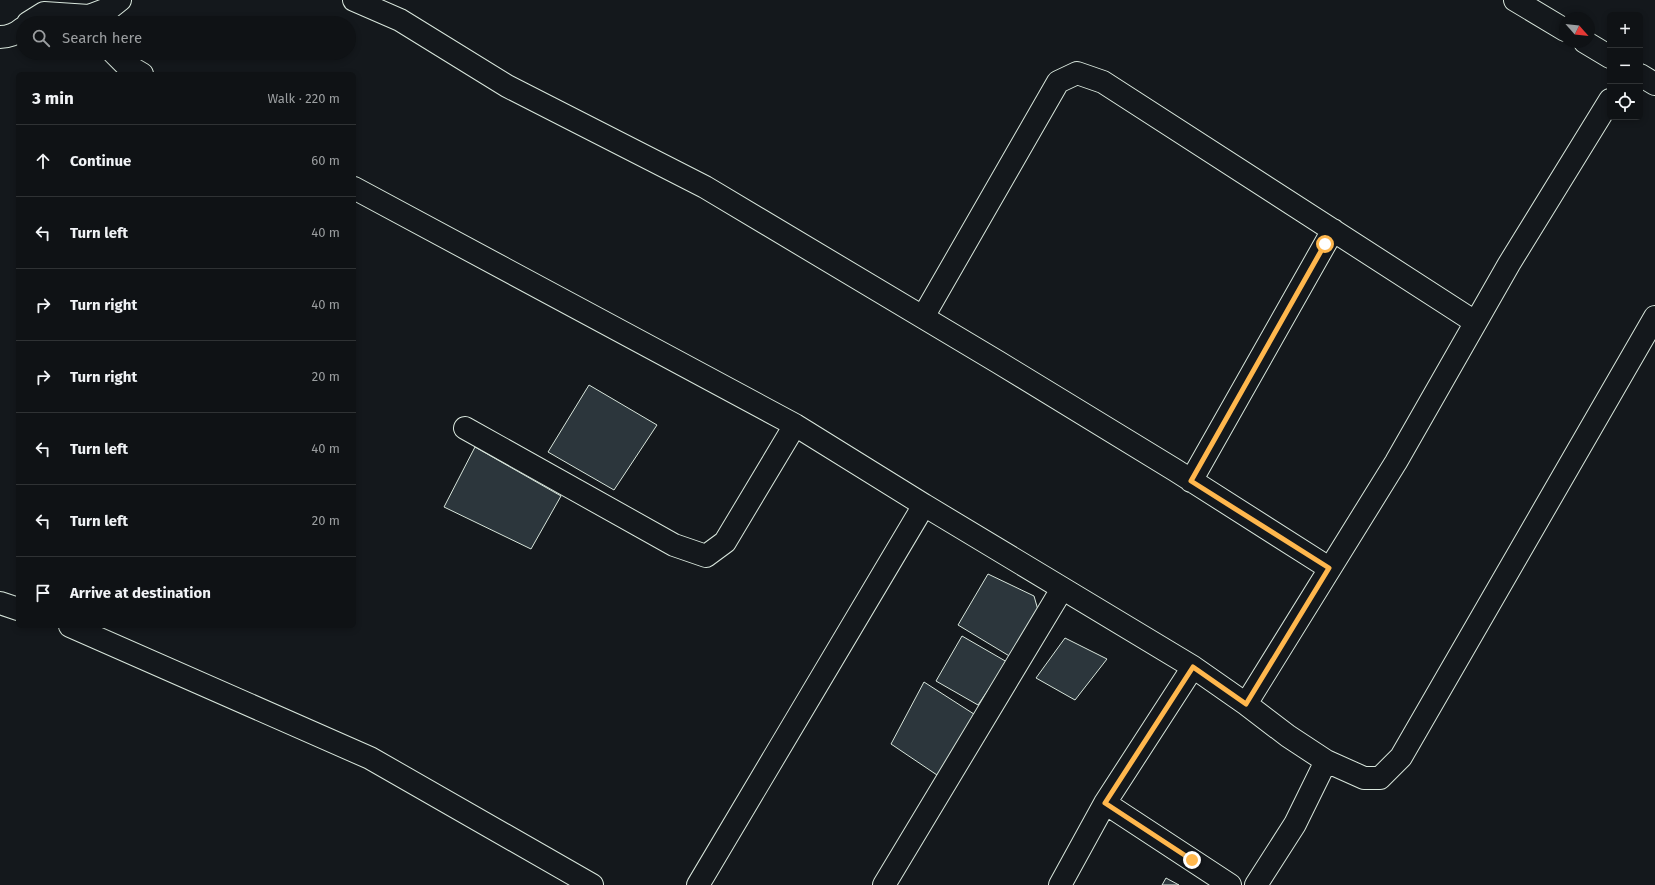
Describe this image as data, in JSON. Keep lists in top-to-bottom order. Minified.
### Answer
{"north":"bottom right","page":{"map_buttons":["+","−"],"search":"Search here","heading":["3 min","Walk · 220 m"],"list":[["Continue","60 m"],["Turn left","40 m"],["Turn right","40 m"],["Turn right","20 m"],["Turn left","40 m"],["Turn left","20 m"],"Arrive at destination"]}}
